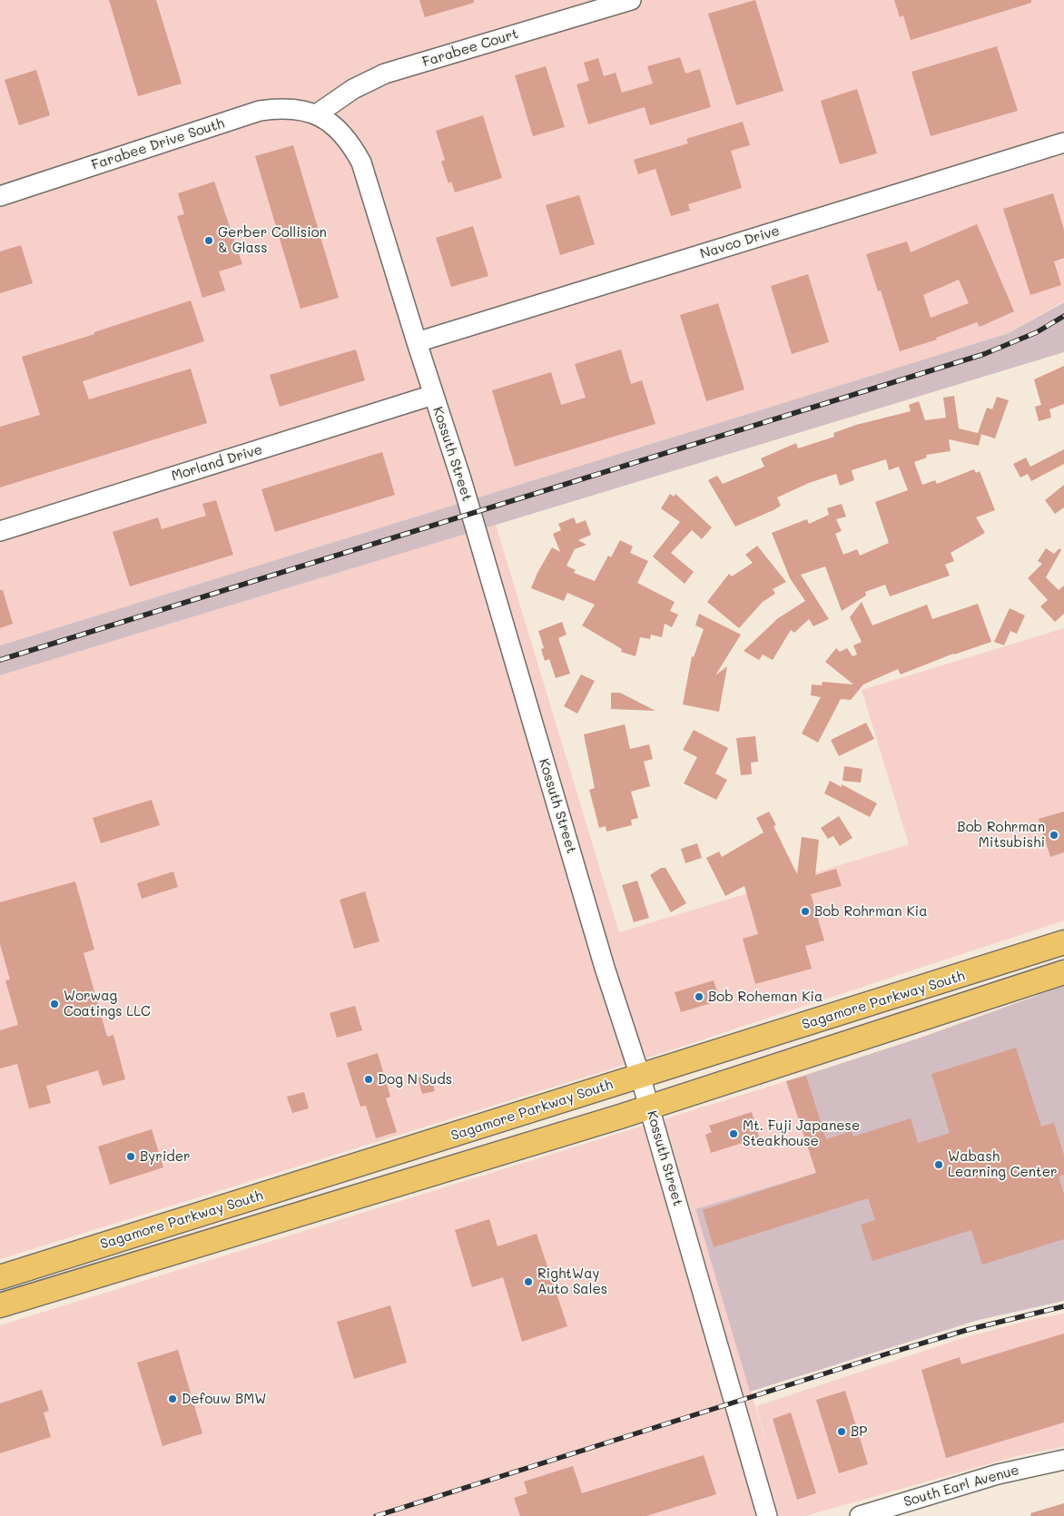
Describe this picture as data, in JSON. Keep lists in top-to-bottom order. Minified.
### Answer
{"streets":{"main road":["Sagamore Parkway South"],"street":["Farabee Court","Farabee Drive South","Navco Drive","Kossuth Street","Morland Drive","South Earl Avenue"]},"crossings":[["Farabee Court","Farabee Drive South"],["Farabee Court","Kossuth Street"],["Farabee Drive South","Kossuth Street"],["Navco Drive","Kossuth Street"],["Kossuth Street","Morland Drive"],["Kossuth Street","Sagamore Parkway South"]],"places":["Gerber Collision & Glass","Bob Rohrman Mitsubishi","Bob Rohrman Kia","Bob Roheman Kia","Worwag Coatings LLC","Dog N Suds","Mt. Fuji Japanese Steakhouse","Byrider","Wabash Learning Center","RightWay Auto Sales","Defouw BMW","BP"]}
